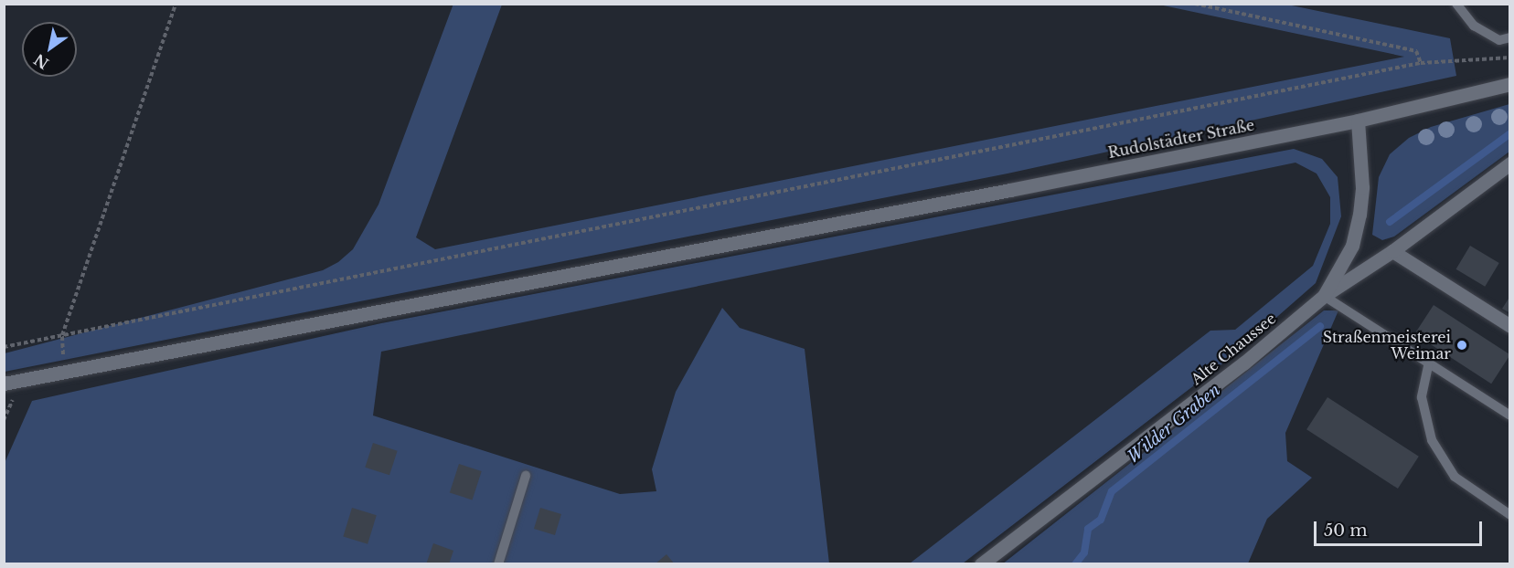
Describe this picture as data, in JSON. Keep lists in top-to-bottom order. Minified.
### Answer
{"streets":{"main road":["Rudolstädter Straße","Alte Chaussee"]},"water":["Wilder Graben"],"places":["Straßenmeisterei Weimar"],"scale_bar":"50 m","north":"bottom left"}
